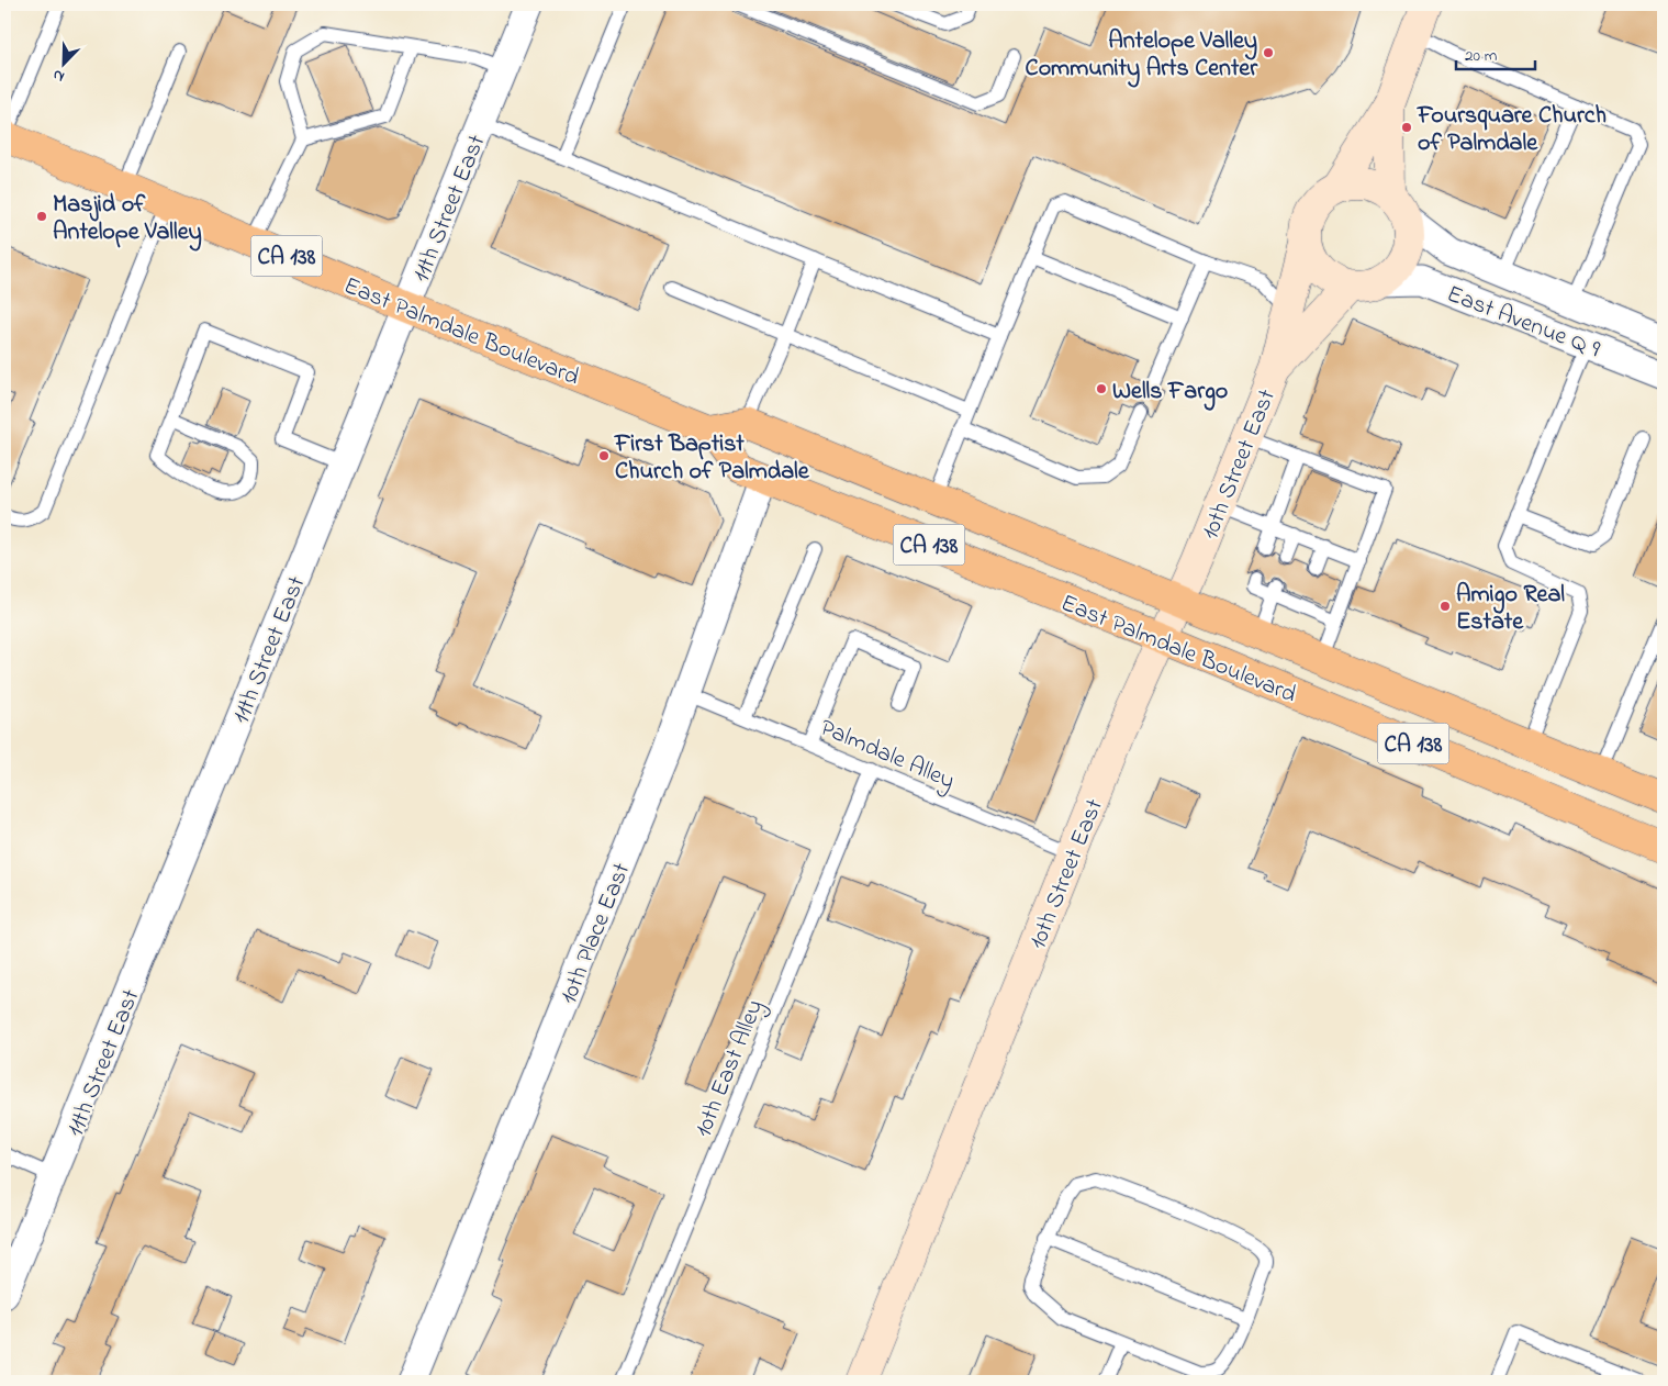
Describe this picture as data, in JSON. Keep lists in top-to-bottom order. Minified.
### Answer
{"streets":{"highway":["CA 138","East Palmdale Boulevard"],"main road":["10th Street East"],"street":["11th Street East","East Avenue Q 9","10th Place East"],"lane":["Palmdale Alley","10th East Alley"]},"crossings":[["11th Street East","East Palmdale Boulevard"],["East Avenue Q 9","10th Street East"],["East Palmdale Boulevard","10th Street East"],["East Palmdale Boulevard","10th Place East"],["10th Street East","Palmdale Alley"],["Palmdale Alley","10th Place East"],["Palmdale Alley","10th East Alley"]],"places":["Antelope Valley Community Arts Center","Foursquare Church of Palmdale","Masjid of Antelope Valley","Wells Fargo","First Baptist Church of Palmdale","Amigo Real Estate"],"scale_bar":"20 m","north":"bottom left"}
